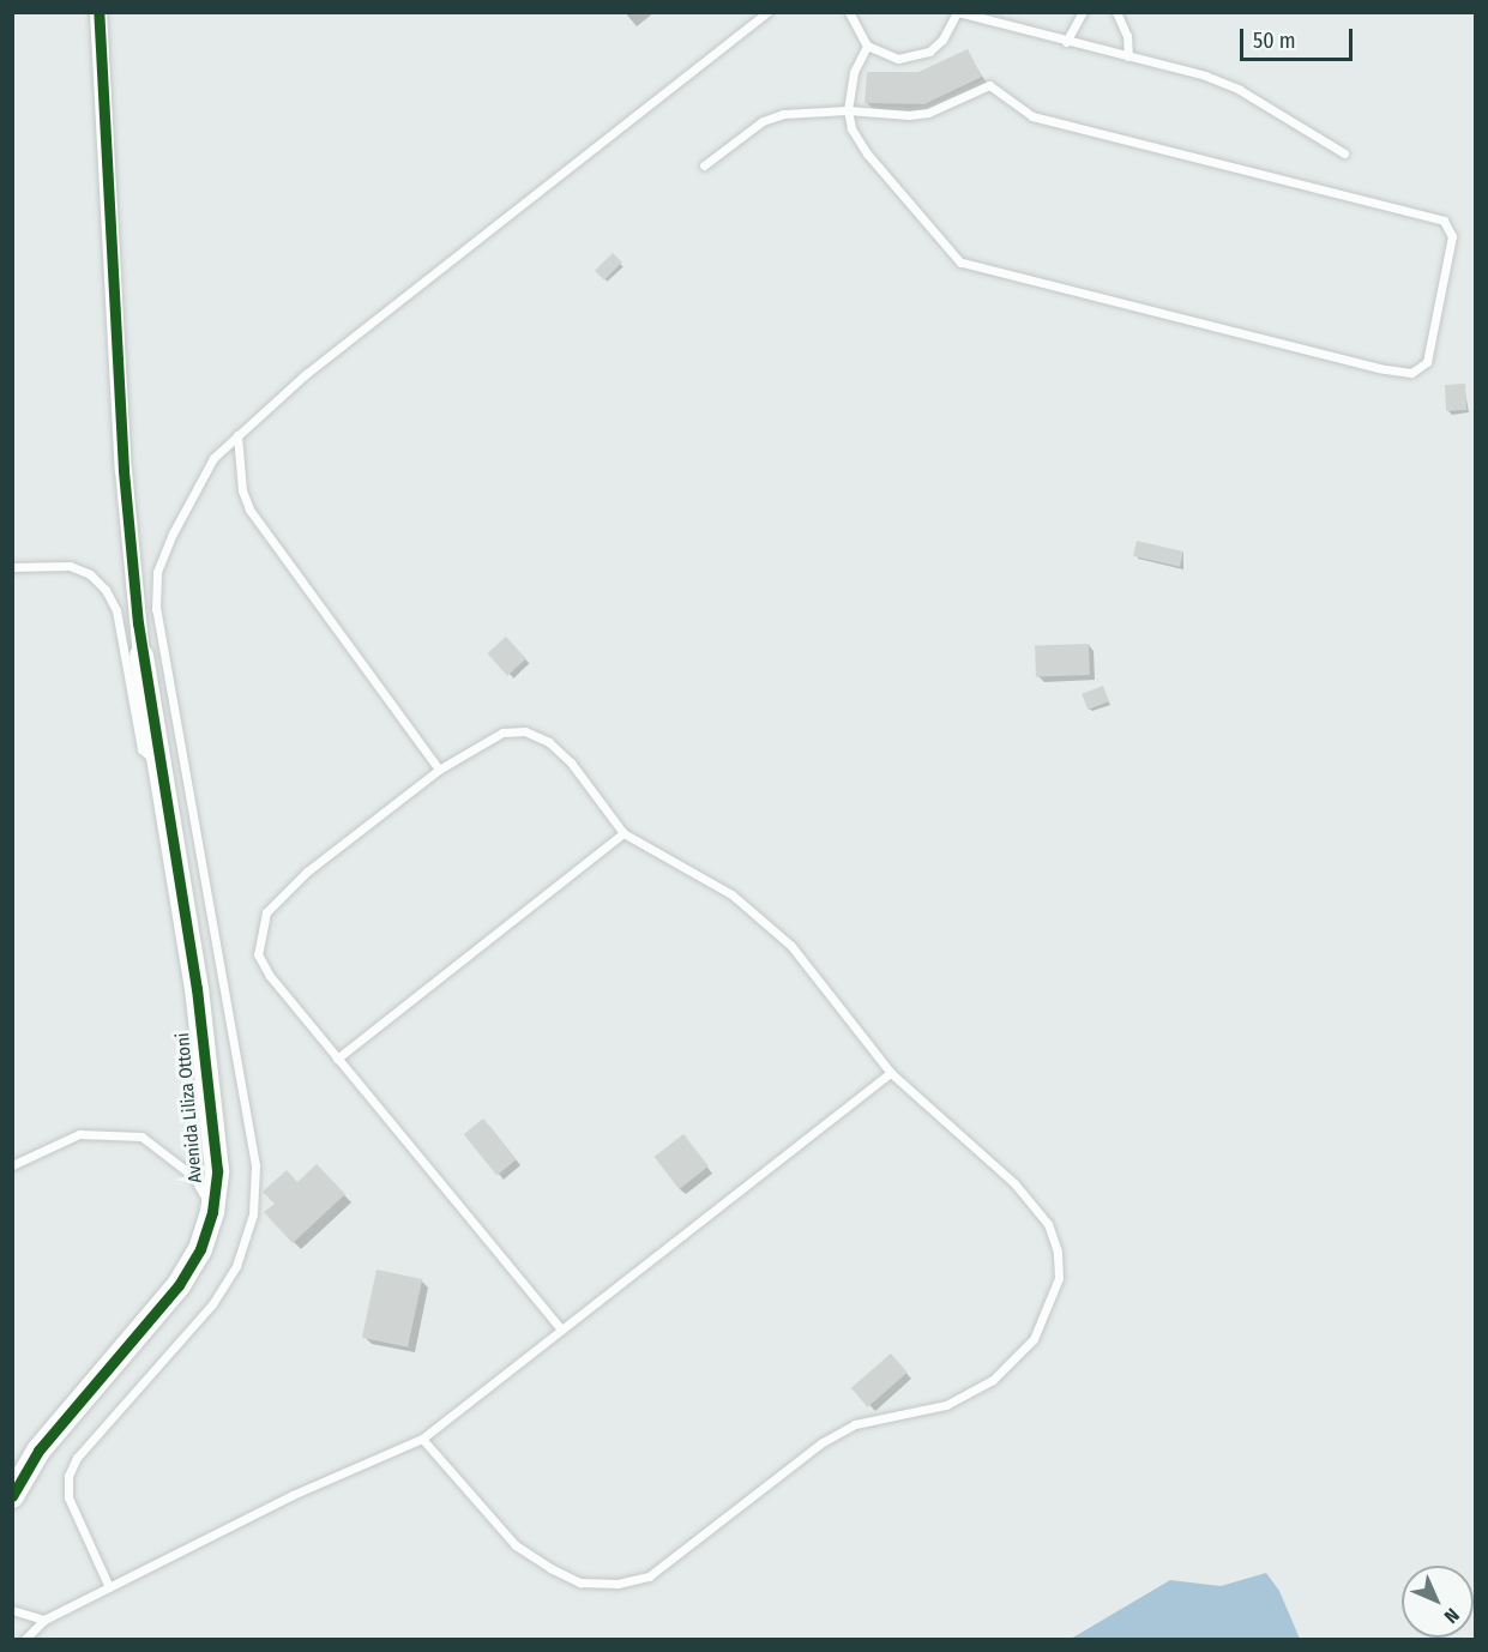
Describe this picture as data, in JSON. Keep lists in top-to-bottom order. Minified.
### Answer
{"streets":{"street":["Avenida Liliza Ottoni"]},"scale_bar":"50 m","north":"bottom right"}
